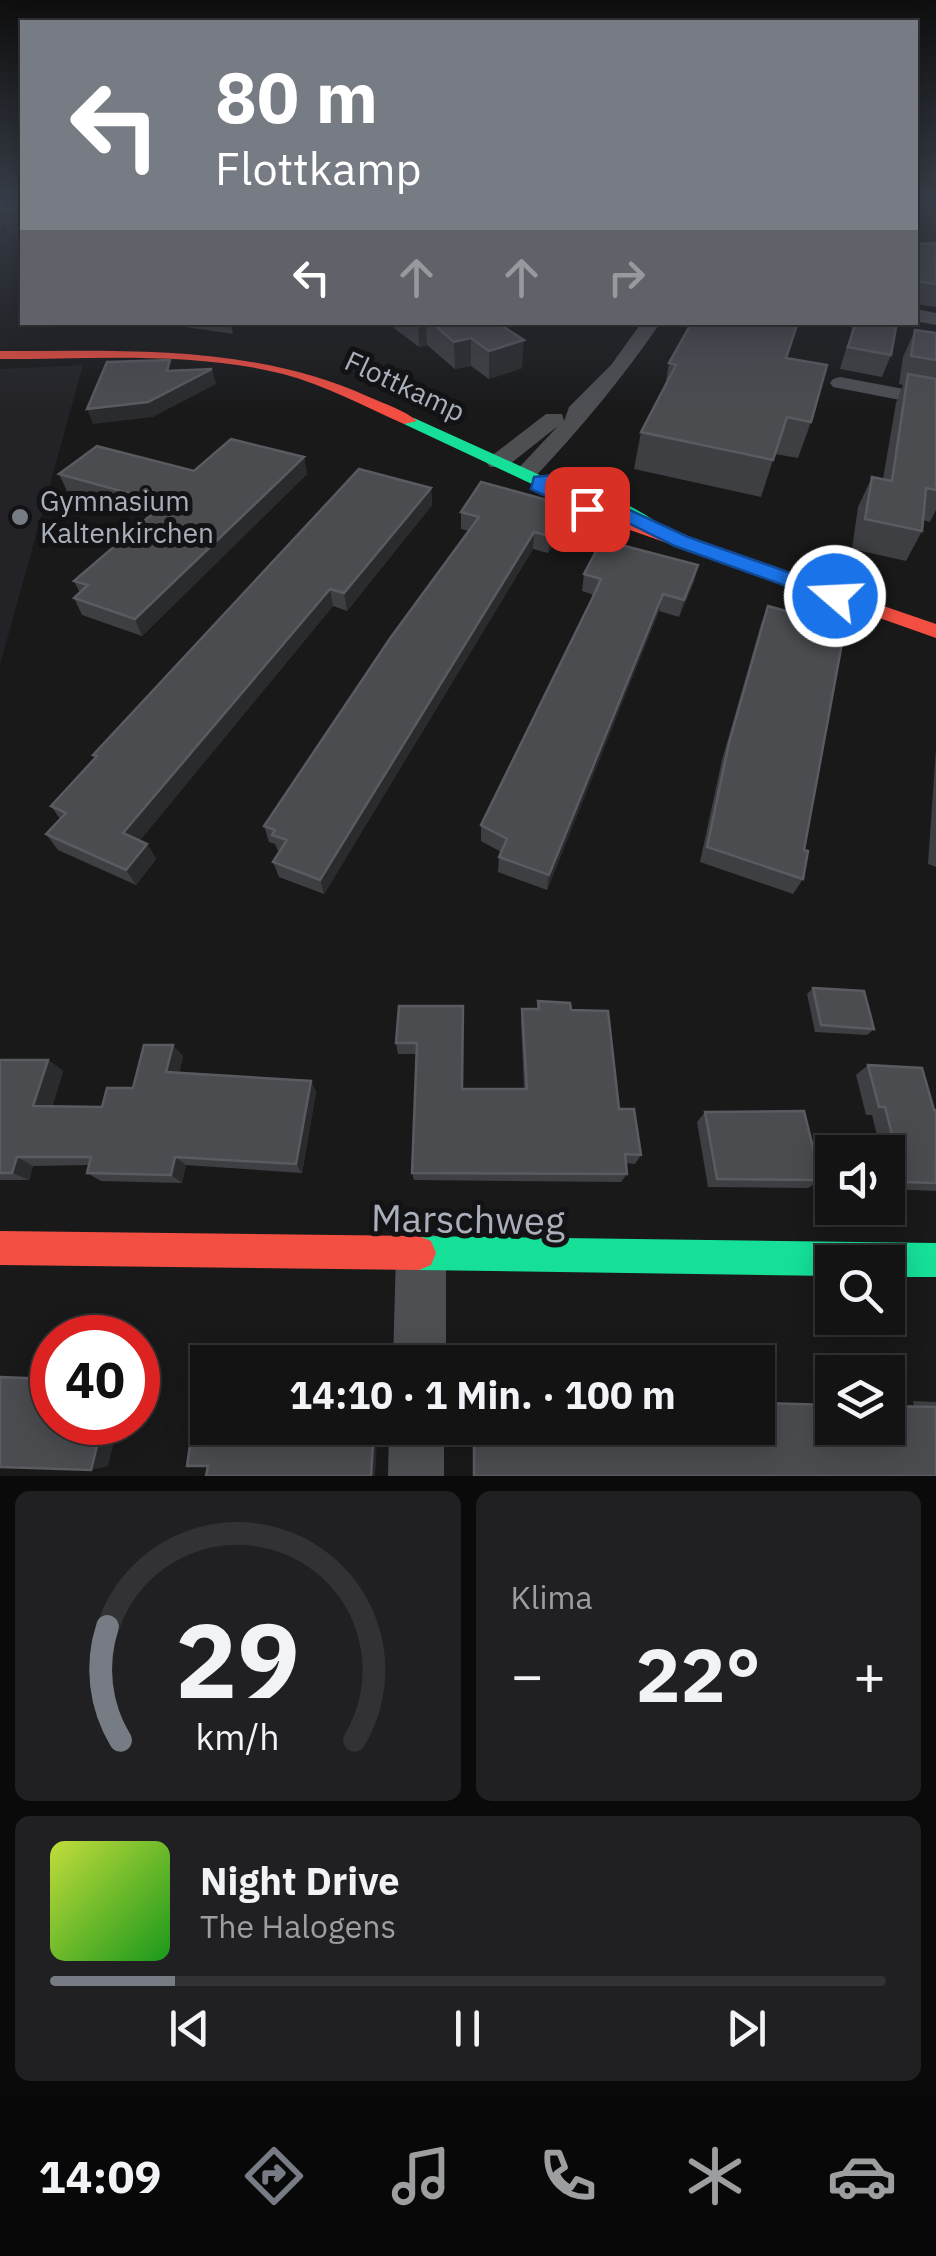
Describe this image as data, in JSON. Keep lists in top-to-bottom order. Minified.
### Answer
{"streets":{"street":["Flottkamp","Marschweg"]},"places":["Gymnasium Kaltenkirchen"],"page":{"turn":["80 m","Flottkamp"],"limit":"40","trip":"14:10 · 1 Min. · 100 m","tile":"Klima","heat":["−","22°","+"],"song":["Night Drive","The Halogens"],"tabs":"14:09","gauge":["29","km/h"]}}
